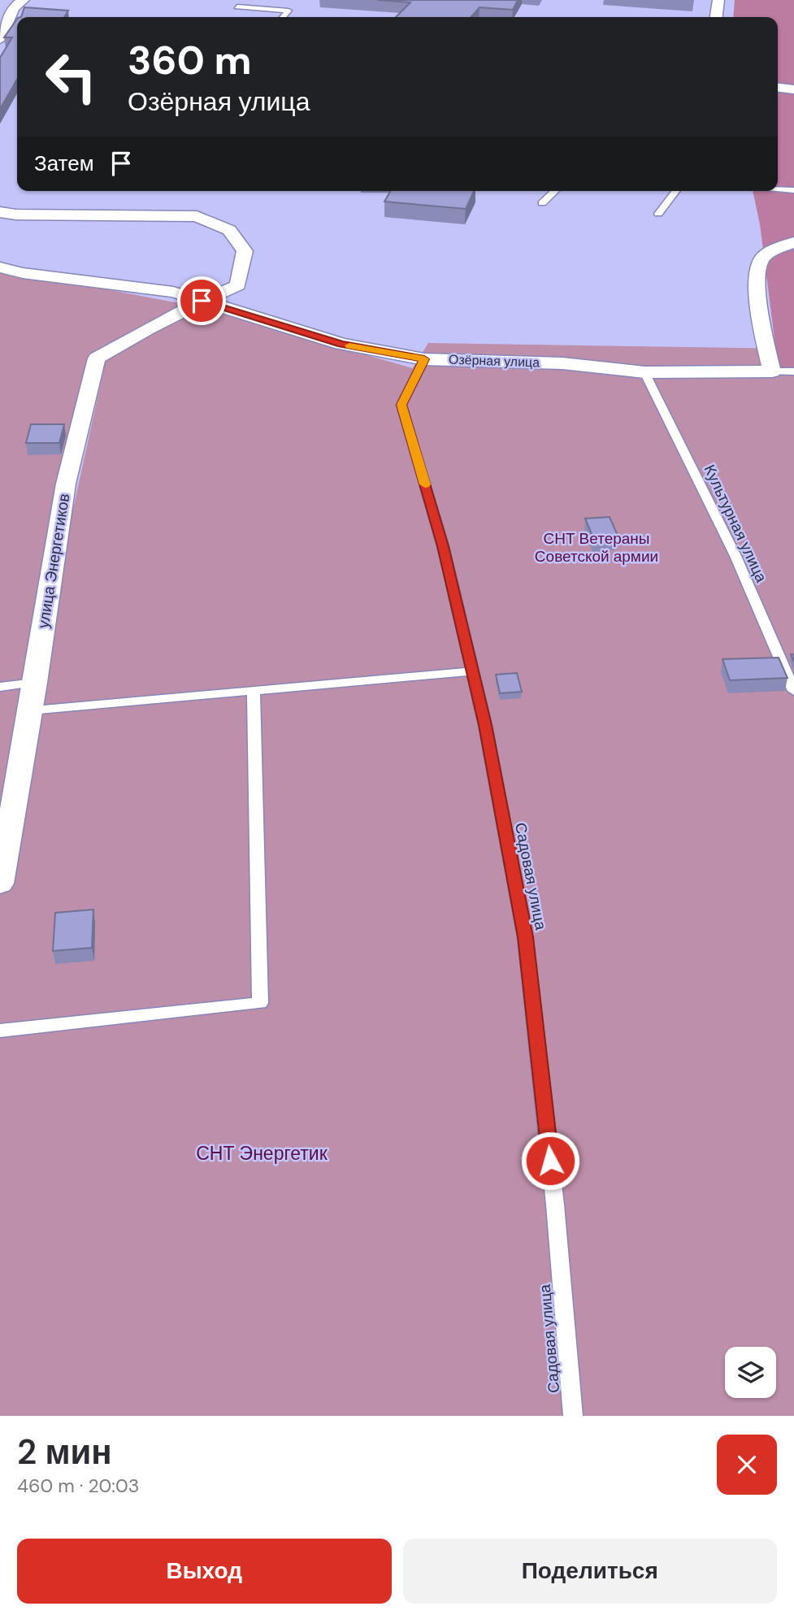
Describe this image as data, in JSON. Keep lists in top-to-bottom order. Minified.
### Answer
{"streets":{"street":["Озёрная улица","улица Энергетиков"],"lane":["Культурная улица","Садовая улица"]},"crossings":[["Озёрная улица","Культурная улица"],["Озёрная улица","улица Энергетиков"],["Озёрная улица","Садовая улица"]],"parks":["СНТ Ветераны Советской армии","СНТ Энергетик"],"page":{"turn":["360 m","Озёрная улица"],"then":"Затем","heading":["2 мин","460 m · 20:03"],"buttons":["Выход","Поделиться"]}}
